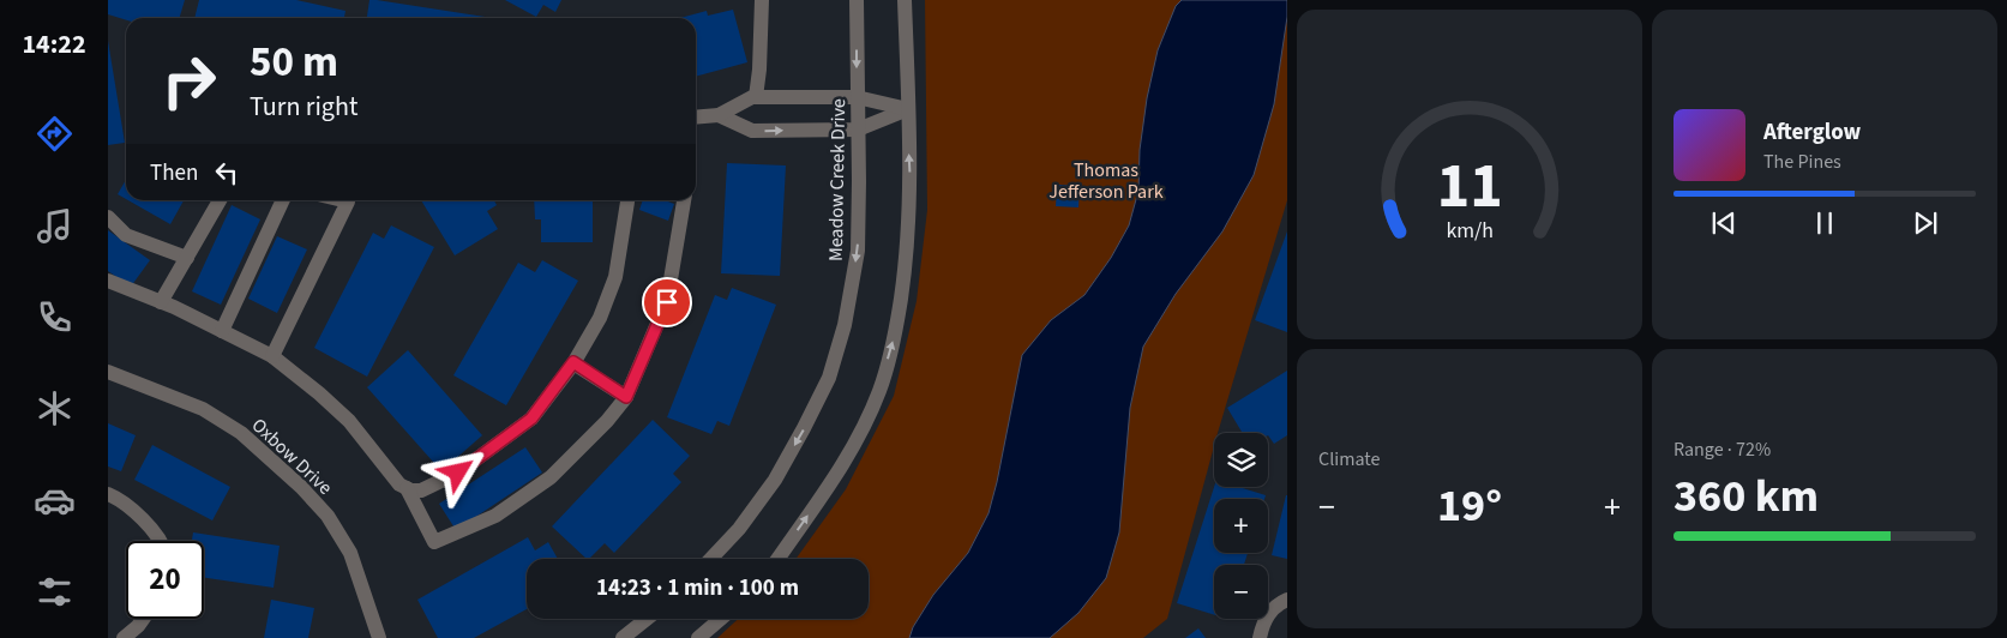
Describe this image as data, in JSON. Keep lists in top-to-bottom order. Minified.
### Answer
{"streets":{"street":["Meadow Creek Drive","Oxbow Drive"]},"parks":["Thomas Jefferson Park"],"page":{"tabs":"14:22","turn":["50 m","Turn right"],"song":["Afterglow","The Pines"],"then":"Then","tile":["Climate",["Range · 72%","360 km"]],"map_buttons":["+","−"],"heat":["−","19°","+"],"limit":"20","trip":"14:23 · 1 min · 100 m","gauge":["11","km/h"]}}
